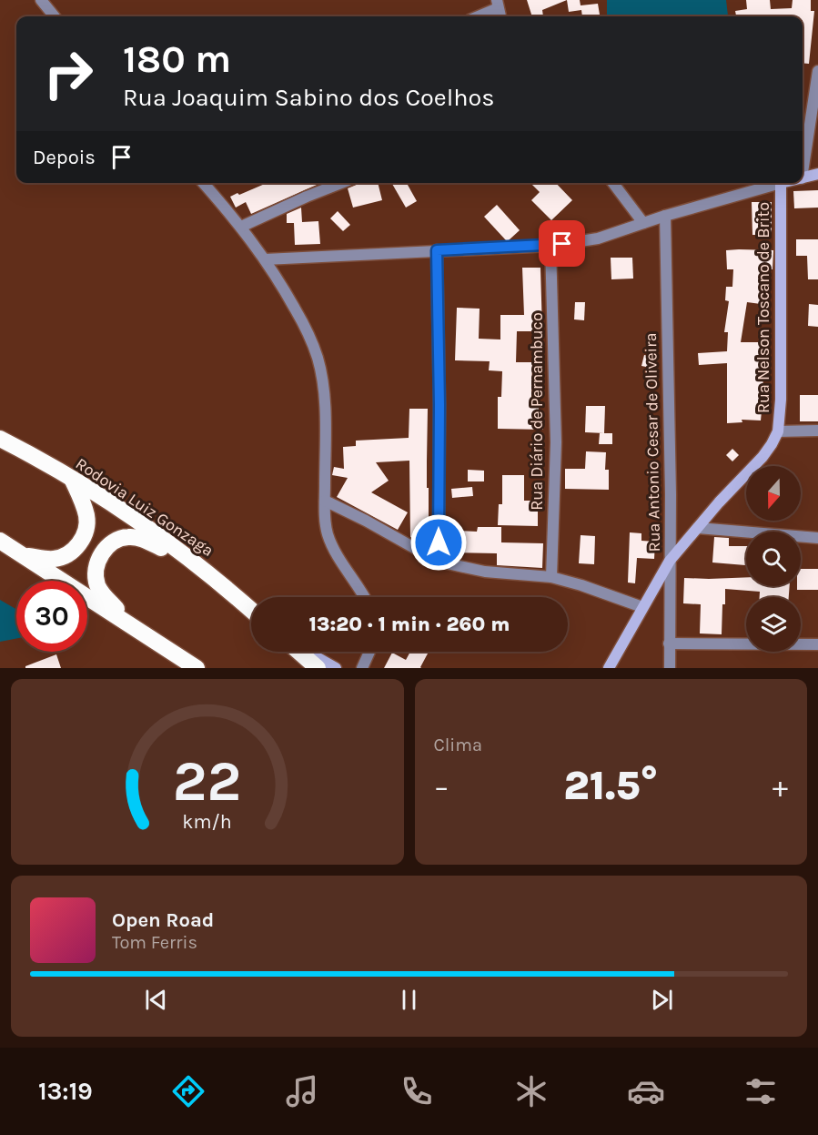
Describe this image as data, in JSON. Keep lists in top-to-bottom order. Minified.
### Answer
{"streets":{"highway":["Rodovia Luiz Gonzaga"],"main road":["Rua Nelson Toscano de Brito"],"street":["Rua Diário de Pernambuco","Rua Antonio Cesar de Oliveira"]},"north":"bottom","page":{"turn":["180 m","Rua Joaquim Sabino dos Coelhos"],"then":"Depois","limit":"30","trip":"13:20 · 1 min · 260 m","tile":"Clima","heat":["−","21.5°","+"],"song":["Open Road","Tom Ferris"],"tabs":"13:19","gauge":["22","km/h"]}}
